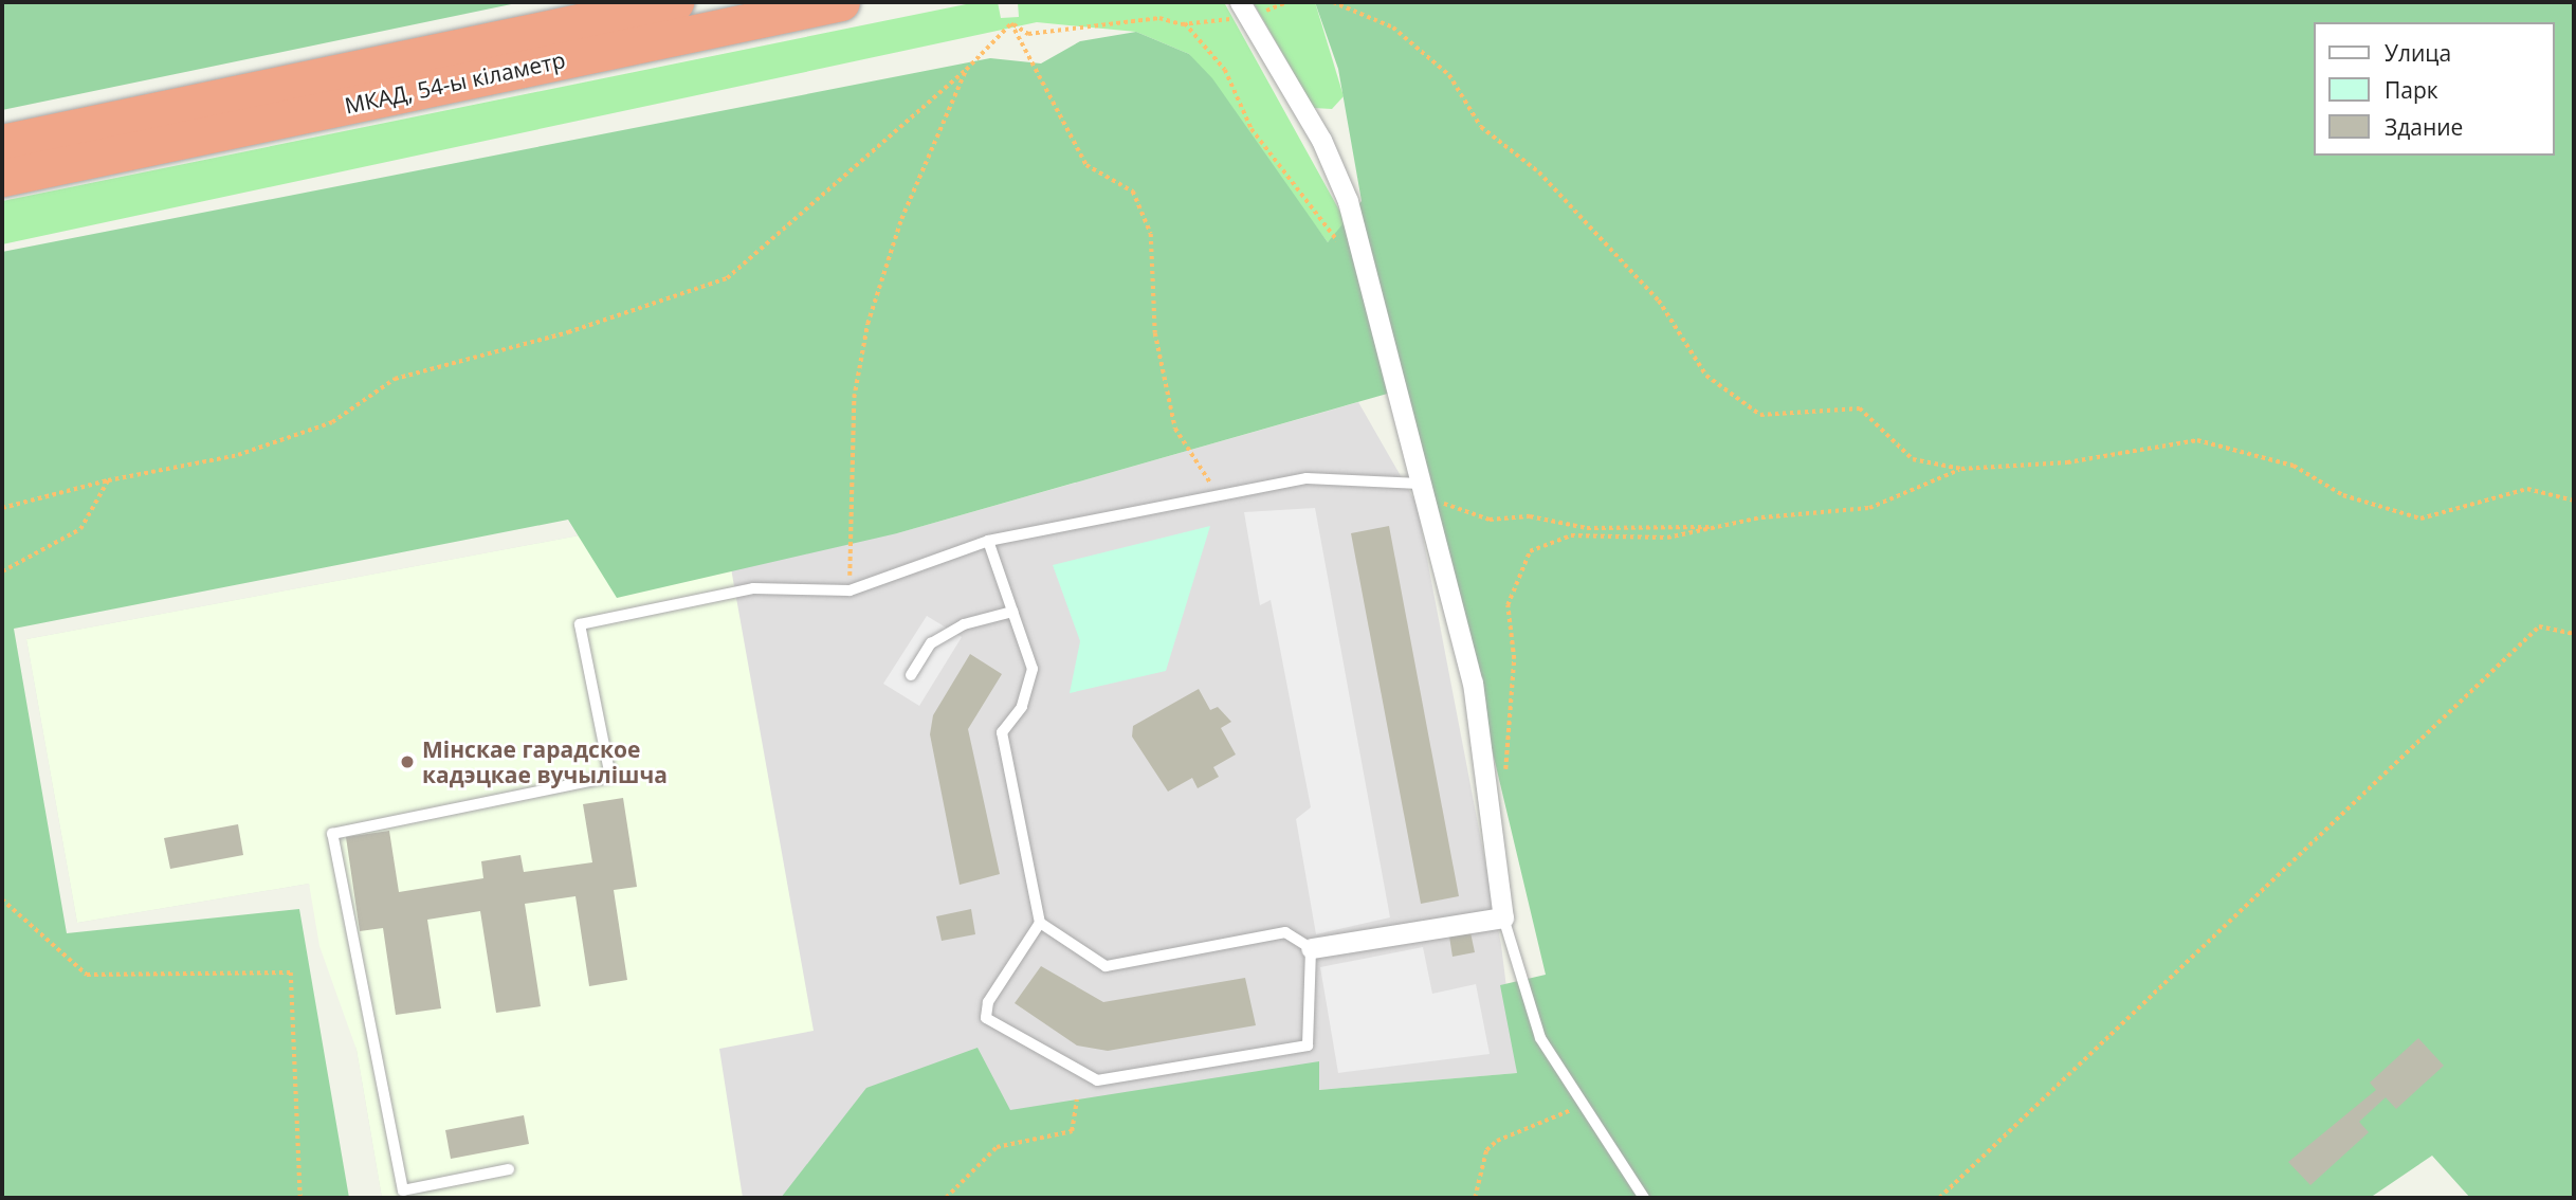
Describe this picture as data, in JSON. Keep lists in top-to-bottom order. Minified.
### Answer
{"streets":{"highway":["МКАД, 54-ы кіламетр"]},"places":["Мінскае гарадское кадэцкае вучылішча"],"legend":["Улица","Парк","Здание"]}
